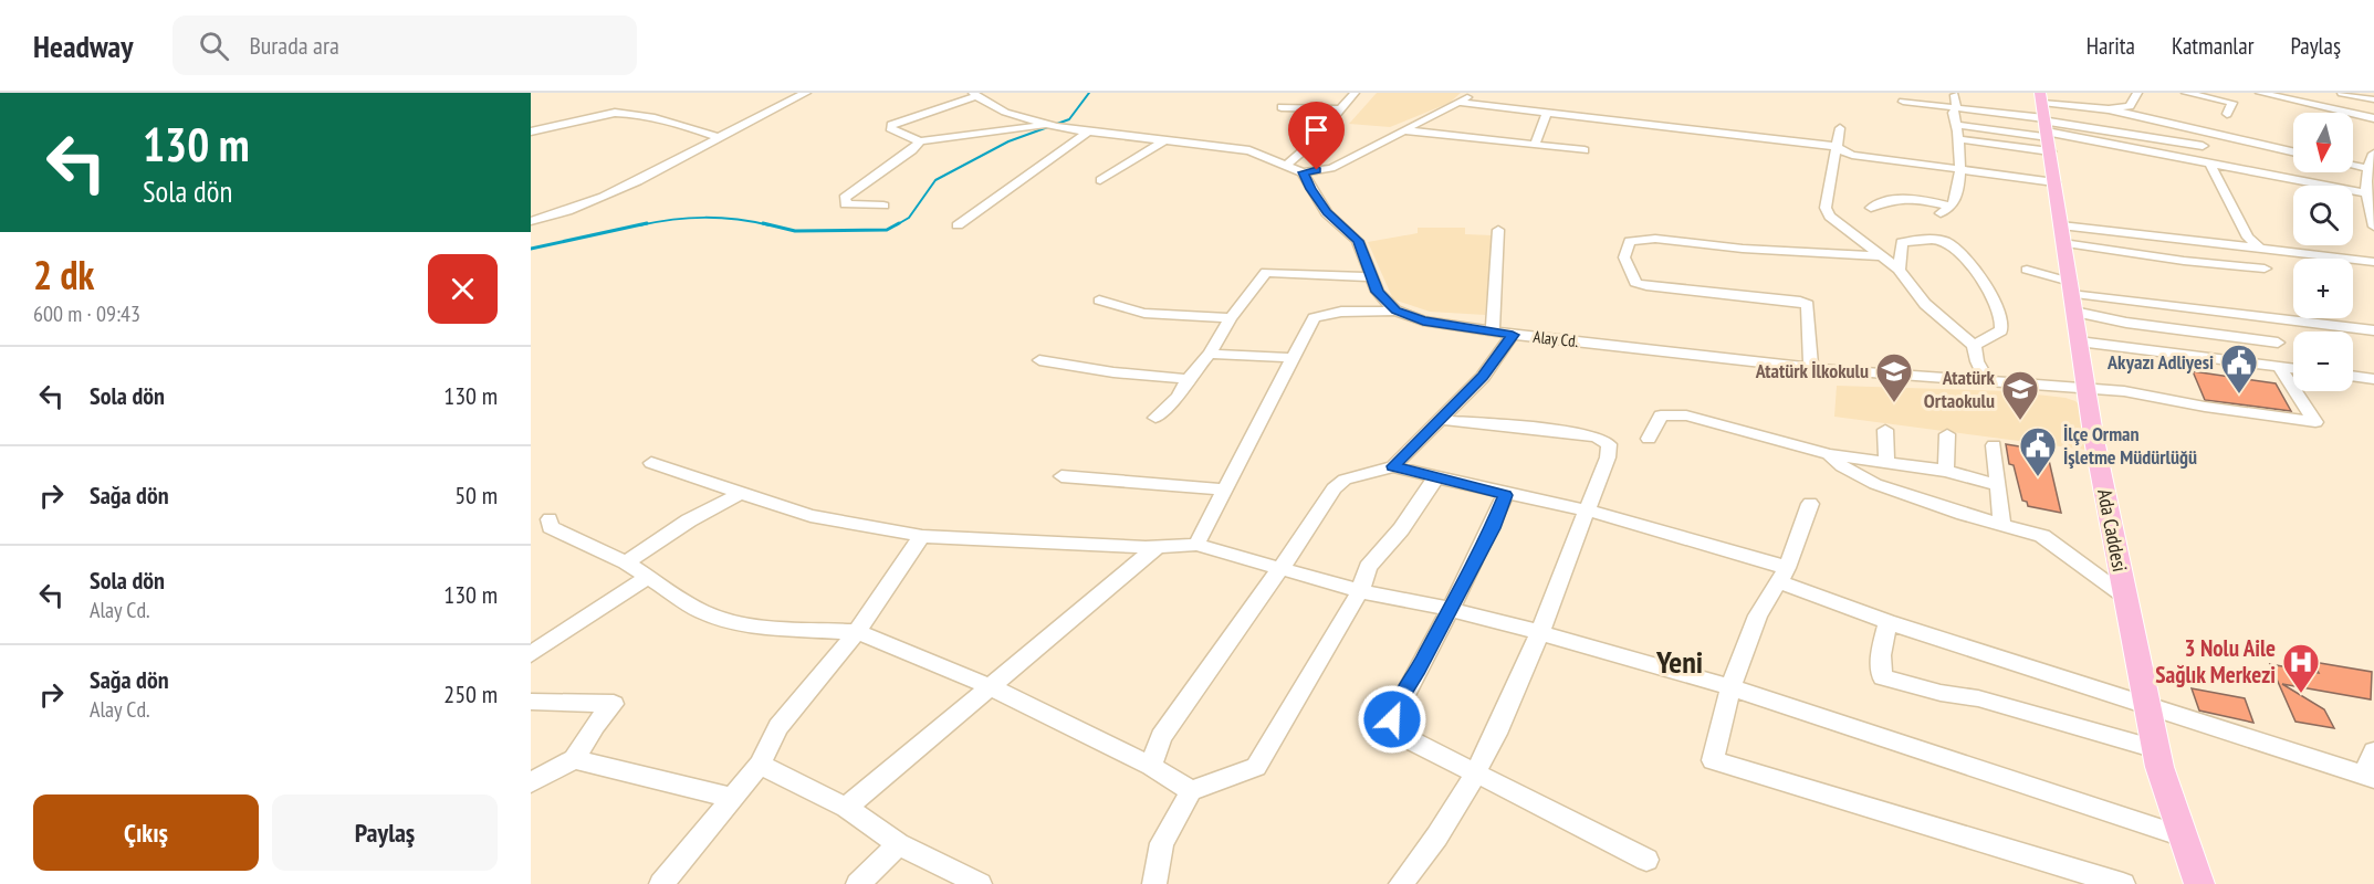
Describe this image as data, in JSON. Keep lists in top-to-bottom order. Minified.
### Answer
{"streets":{"main road":["Ada Caddesi"],"street":["Alay Cd."]},"crossings":[["Alay Cd.","Ada Caddesi"]],"districts":["Yeni"],"places":{"public building":["Akyazı Adliyesi","İlçe Orman İşletme Müdürlüğü"],"school or university":["Atatürk İlkokulu","Atatürk Ortaokulu"],"hospital":["3 Nolu Aile Sağlık Merkezi"]},"north":"bottom","page":{"header":"Headway","search":"Burada ara","nav":["Harita","Katmanlar","Paylaş"],"turn":["130 m","Sola dön"],"map_buttons":["+","−"],"heading":["2 dk","600 m · 09:43"],"list":[{"name":"Sola dön","value":"130 m"},{"name":"Sağa dön","value":"50 m"},{"name":"Sola dön","note":"Alay Cd.","value":"130 m"},{"name":"Sağa dön","note":"Alay Cd.","value":"250 m"}],"buttons":["Çıkış","Paylaş"]}}
